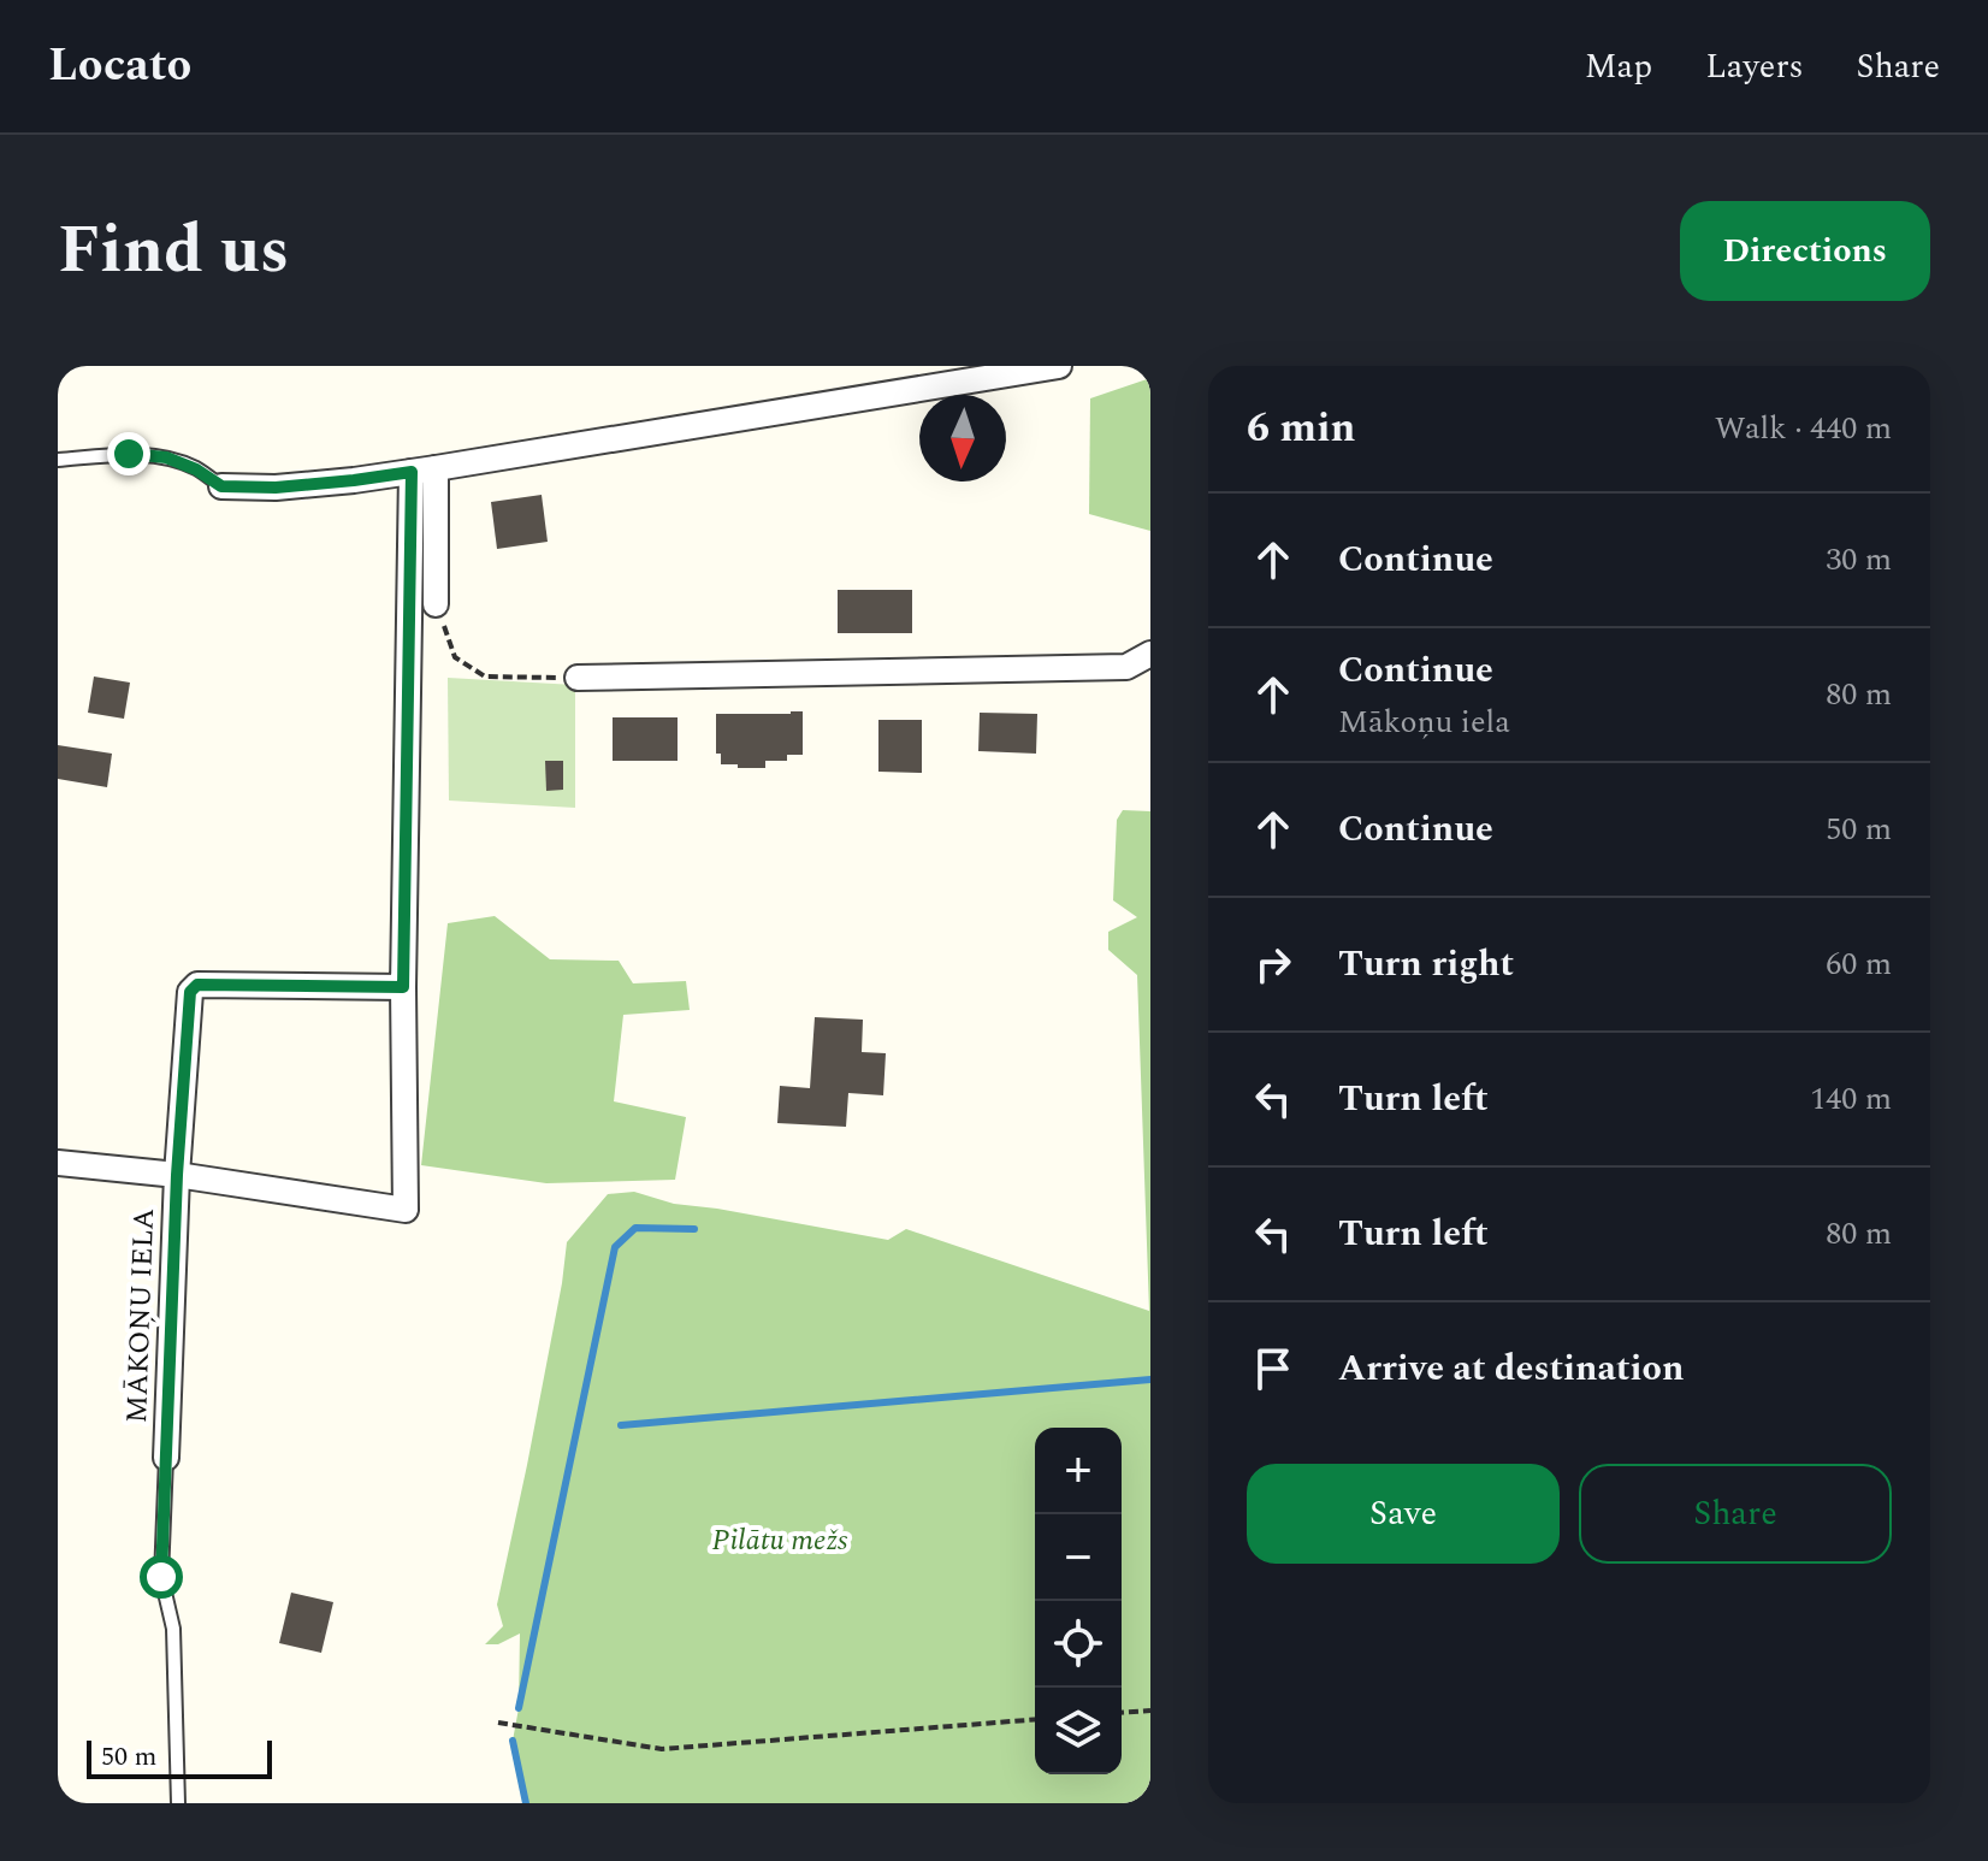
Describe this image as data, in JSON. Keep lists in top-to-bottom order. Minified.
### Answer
{"streets":{"street":["MĀKOŅU IELA"]},"parks":["Pilātu mežs"],"scale_bar":"50 m","north":"bottom","page":{"header":"Locato","nav":["Map","Layers","Share"],"title":"Find us","buttons":["Directions",["Save","Share"]],"heading":["6 min","Walk · 440 m"],"list":[["Continue","30 m"],["Continue","Mākoņu iela","80 m"],["Continue","50 m"],["Turn right","60 m"],["Turn left","140 m"],["Turn left","80 m"],"Arrive at destination"],"map_buttons":["+","−"],"scale":"50 m"}}
